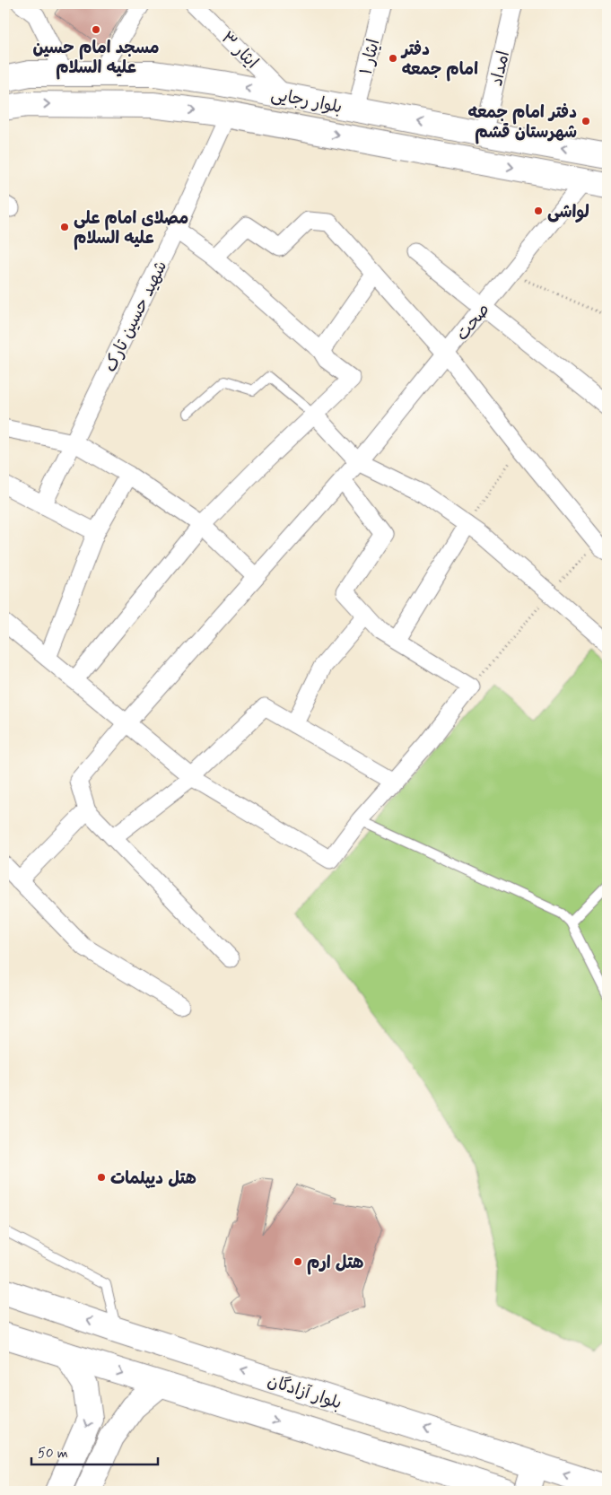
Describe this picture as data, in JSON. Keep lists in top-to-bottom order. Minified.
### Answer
{"streets":{"main road":["بلوار رجایی","بلوار آزادگان"],"street":["ایثار ۳","ایثار ۱","امداد","شهید حسین تارک","صحت"]},"crossings":[["ایثار ۳","بلوار رجایی"],["ایثار ۱","بلوار رجایی"],["امداد","بلوار رجایی"],["بلوار رجایی","شهید حسین تارک"],["بلوار رجایی","صحت"]],"places":["مسجد امام حسین علیه السلام","دفتر امام جمعه","دفتر امام جمعه شهرستان قشم","لواشی","مصلای امام علی علیه السلام","هتل دیپلمات","هتل ارم"],"scale_bar":"50 m"}
